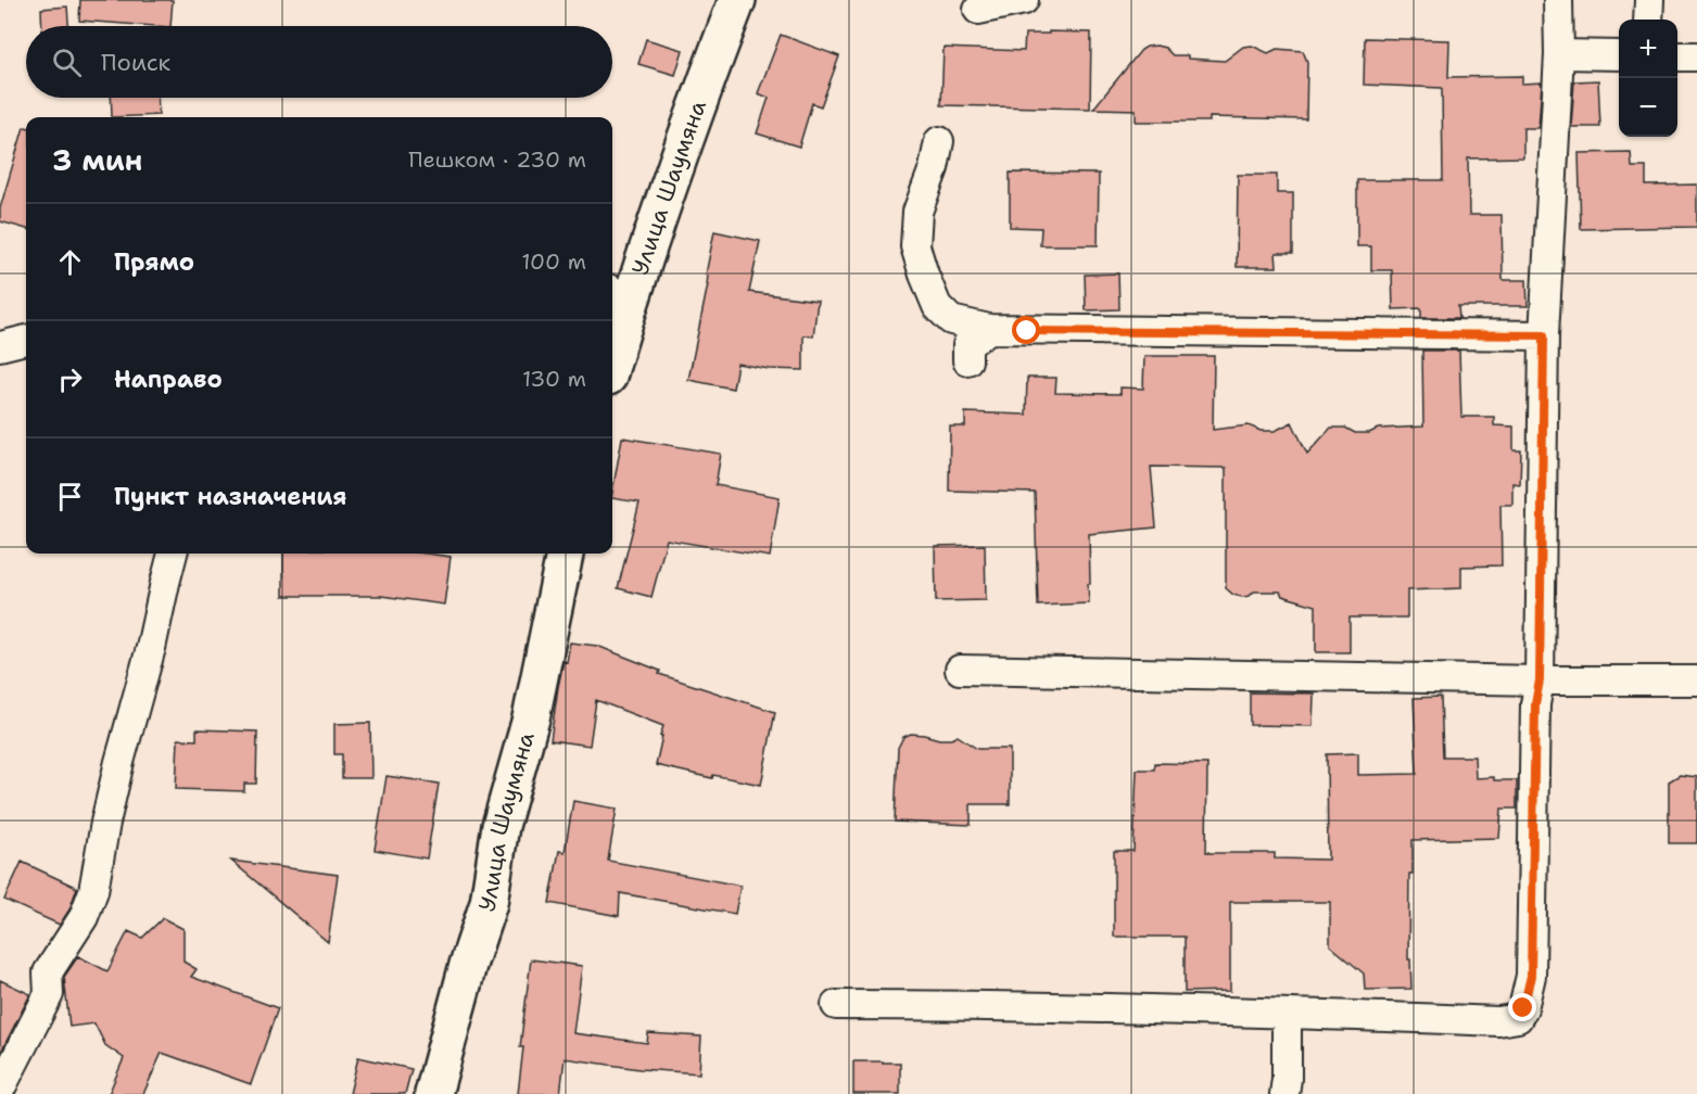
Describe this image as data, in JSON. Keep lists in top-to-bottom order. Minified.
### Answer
{"streets":{"street":["Улица Шаумяна"]},"page":{"map_buttons":["+","−"],"search":"Поиск","heading":["3 мин","Пешком · 230 m"],"list":[["Прямо","100 m"],["Направо","130 m"],"Пункт назначения"]}}
